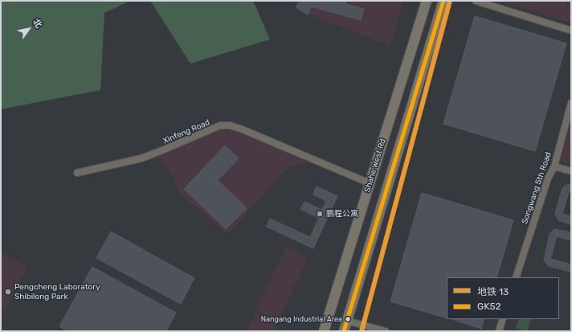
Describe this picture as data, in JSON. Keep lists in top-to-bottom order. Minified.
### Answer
{"streets":{"main road":["Shahe West Rd"],"street":["Xinfeng Road","Songwang 5th Road"]},"crossings":[["Xinfeng Road","Shahe West Rd"]],"places":["鹏程公寓","Pengcheng Laboratory Shibilong Park","Nangang Industrial Area"],"lines":["metro line 13","transit line GK52"],"legend":["地铁 13","GK52"],"north":"top right"}
